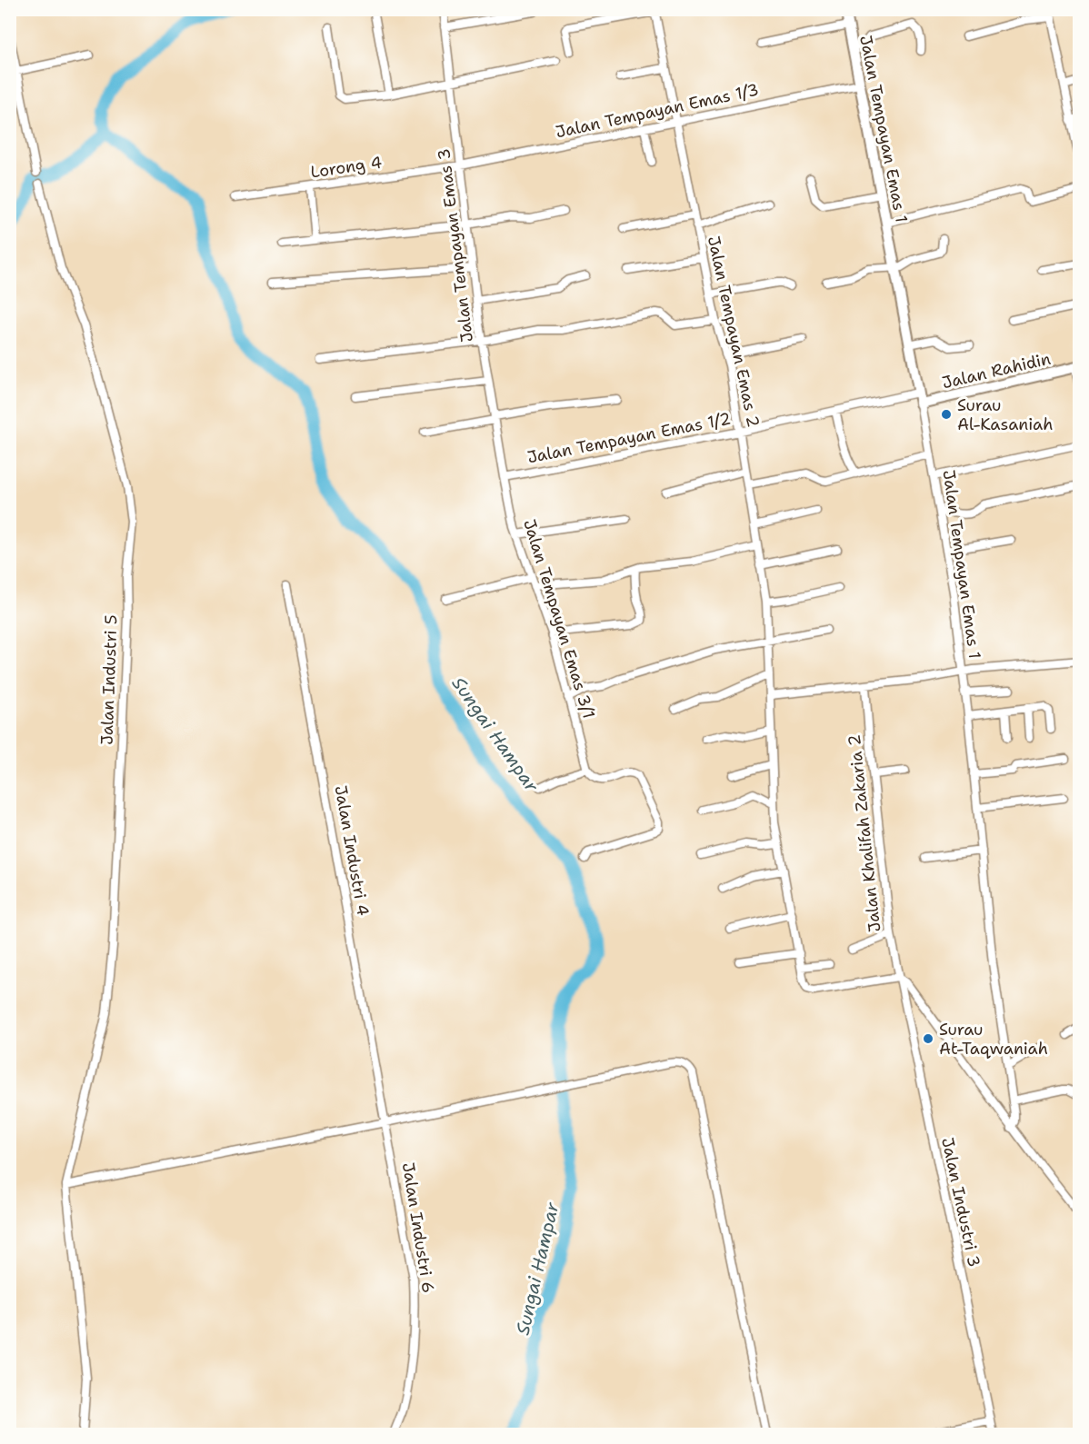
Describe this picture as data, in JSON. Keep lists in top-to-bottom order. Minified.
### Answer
{"streets":{"street":["Jalan Tempayan Emas 1/3","Jalan Tempayan Emas 1","Lorong 4","Jalan Tempayan Emas 3","Jalan Tempayan Emas 2","Jalan Rahidin","Jalan Tempayan Emas 1/2","Jalan Tempayan Emas 3/1","Jalan Industri 5","Jalan Khalifah Zakaria 2","Jalan Industri 4","Jalan Industri 3","Jalan Industri 6"]},"crossings":[["Jalan Tempayan Emas 1/3","Jalan Tempayan Emas 1"],["Jalan Tempayan Emas 1/3","Lorong 4"],["Jalan Tempayan Emas 1/3","Jalan Tempayan Emas 3"],["Jalan Tempayan Emas 1/3","Jalan Tempayan Emas 2"],["Jalan Tempayan Emas 1","Jalan Rahidin"],["Jalan Tempayan Emas 1","Jalan Tempayan Emas 1/2"],["Lorong 4","Jalan Tempayan Emas 3"],["Jalan Tempayan Emas 3","Jalan Tempayan Emas 1/2"],["Jalan Tempayan Emas 3","Jalan Tempayan Emas 3/1"],["Jalan Tempayan Emas 2","Jalan Tempayan Emas 1/2"],["Jalan Tempayan Emas 2","Jalan Khalifah Zakaria 2"],["Jalan Tempayan Emas 2","Jalan Industri 3"],["Jalan Tempayan Emas 1/2","Jalan Tempayan Emas 3/1"],["Jalan Khalifah Zakaria 2","Jalan Industri 3"],["Jalan Industri 4","Jalan Industri 6"]],"water":["Sungai Hampar"],"places":["Surau Al-Kasaniah","Surau At-Taqwaniah"]}
